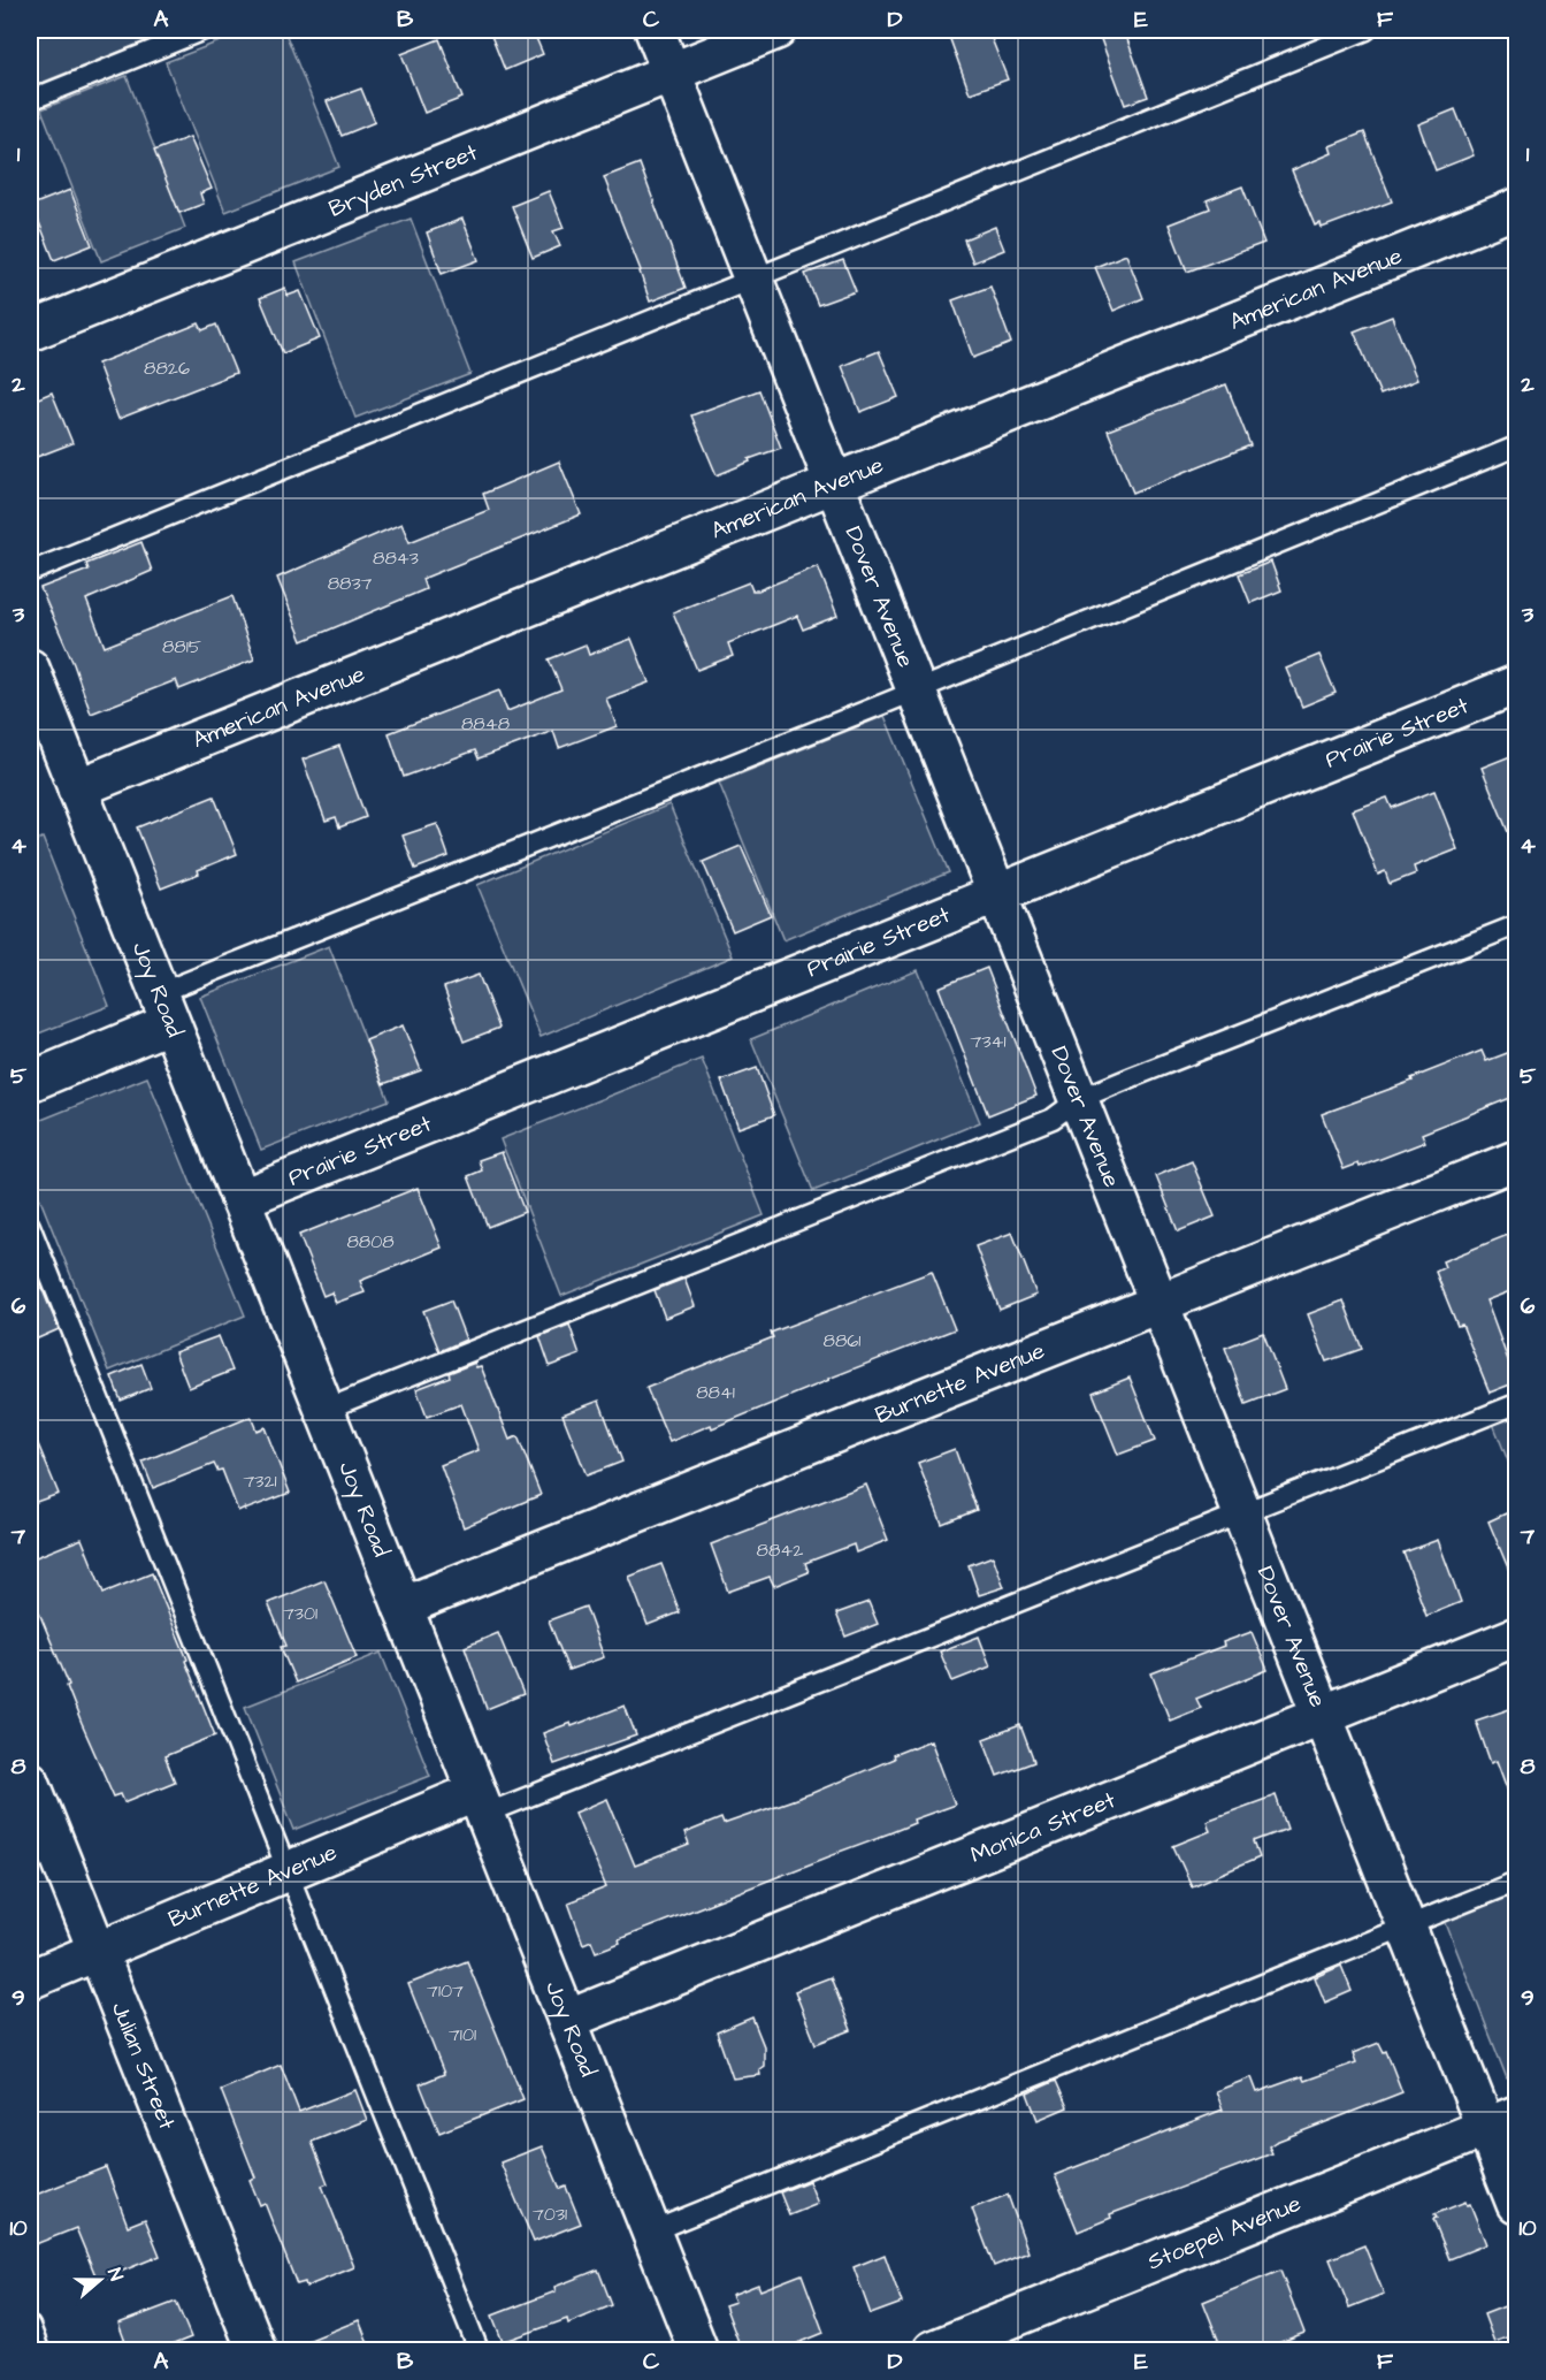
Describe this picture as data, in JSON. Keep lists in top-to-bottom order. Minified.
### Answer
{"streets":{"street":["Bryden Street","American Avenue","Dover Avenue","Prairie Street","Joy Road","Burnette Avenue","Monica Street","Julian Street","Stoepel Avenue"]},"crossings":[["Bryden Street","Dover Avenue"],["American Avenue","Dover Avenue"],["American Avenue","Joy Road"],["Dover Avenue","Prairie Street"],["Dover Avenue","Burnette Avenue"],["Dover Avenue","Monica Street"],["Dover Avenue","Stoepel Avenue"],["Prairie Street","Joy Road"],["Joy Road","Burnette Avenue"],["Joy Road","Monica Street"],["Burnette Avenue","Julian Street"]],"house_numbers":["8826","8843","8837","8815","8848","7341","8808","8861","8841","7321","8842","7301","7107","7101","7031"],"north":"right","grid":{"columns":["A","B","C","D","E","F"],"rows":["1","2","3","4","5","6","7","8","9","10"]}}
